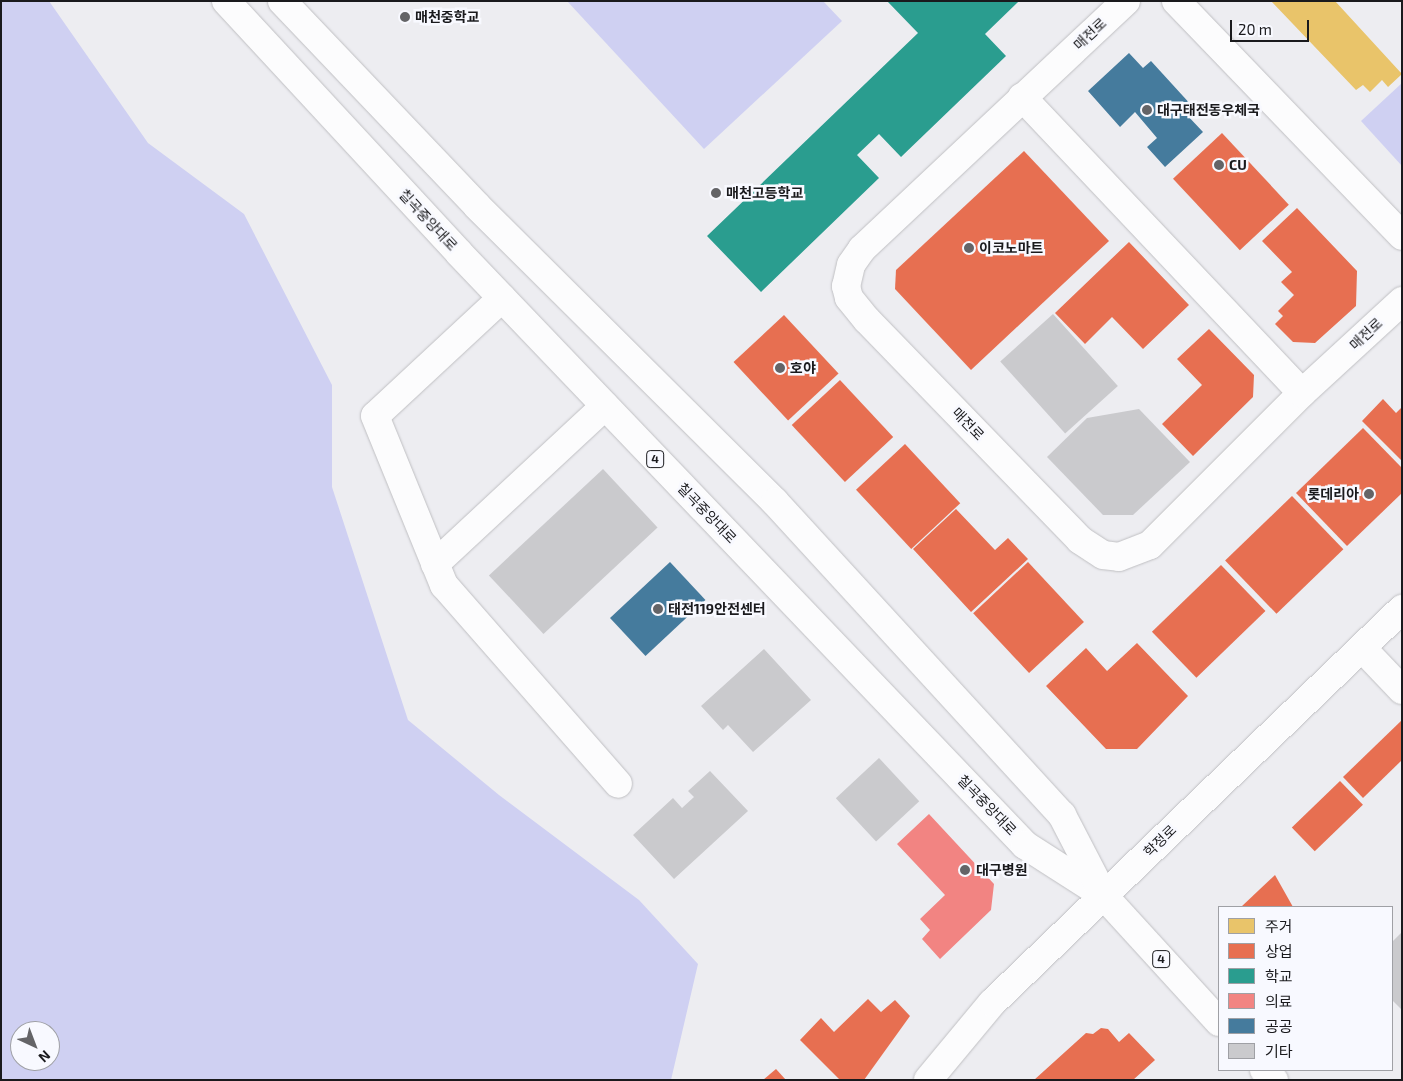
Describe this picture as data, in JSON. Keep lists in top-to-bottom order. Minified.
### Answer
{"streets":{"main road":["매전로","칠곡중앙대로","4","학정로"]},"crossings":[["칠곡중앙대로","학정로"]],"places":["매천중학교","대구태전동우체국","CU","매천고등학교","이코노마트","호야","롯데리아","태전119안전센터","대구병원"],"legend":["주거","상업","학교","의료","공공","기타"],"scale_bar":"20 m","north":"bottom right"}
